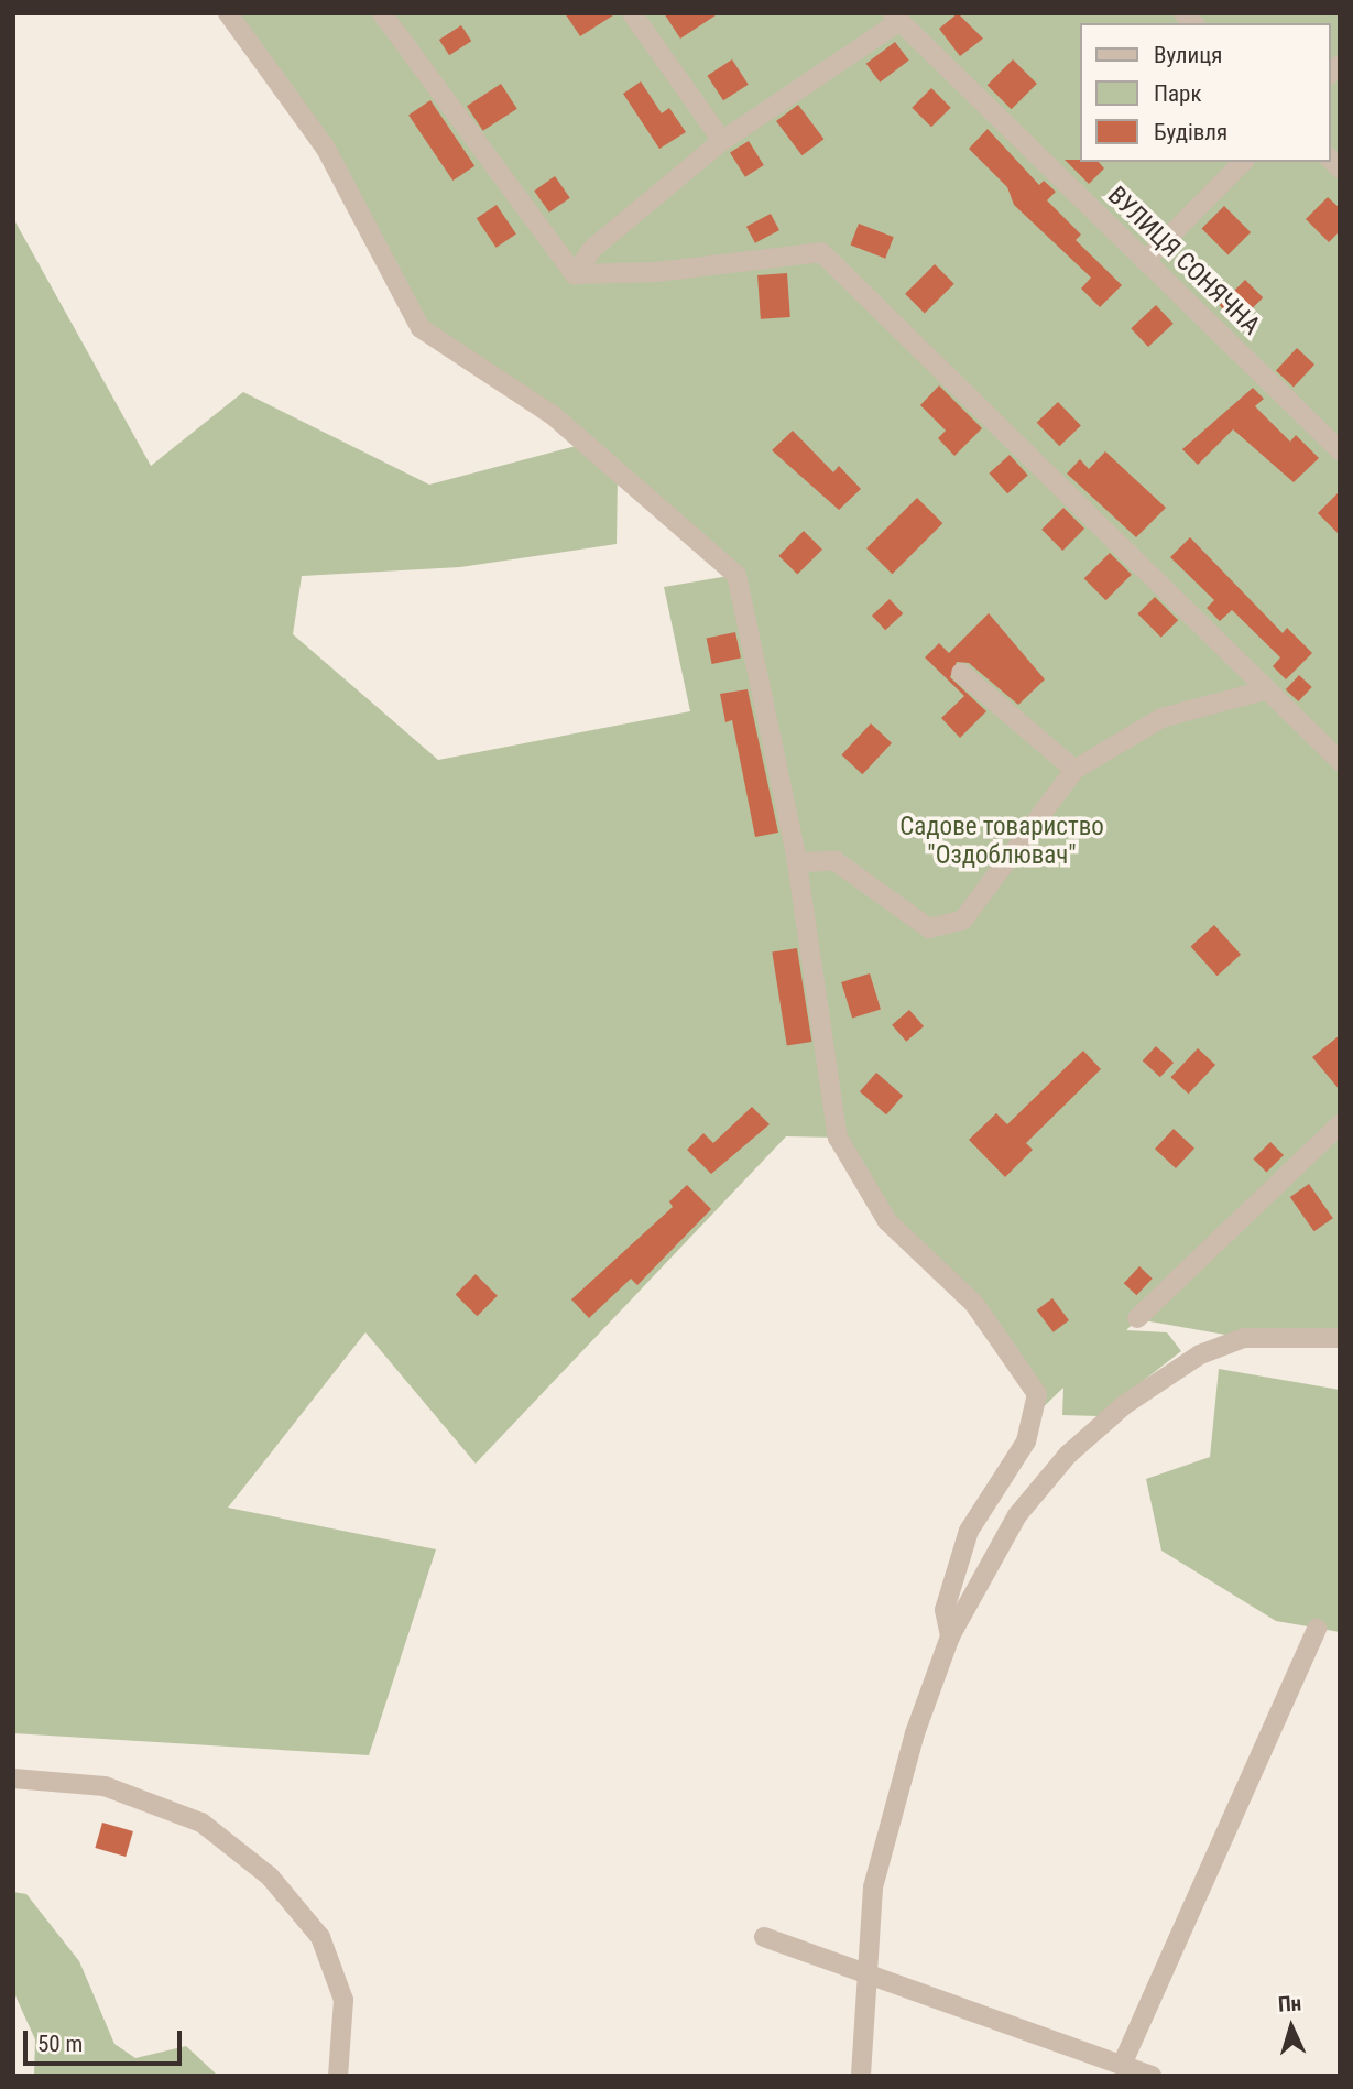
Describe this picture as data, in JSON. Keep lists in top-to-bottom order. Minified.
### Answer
{"streets":{"street":["ВУЛИЦЯ СОНЯЧНА"]},"parks":["Садове товариство \"Оздоблювач\""],"legend":["Вулиця","Парк","Будівля"],"scale_bar":"50 m","north":"top"}
